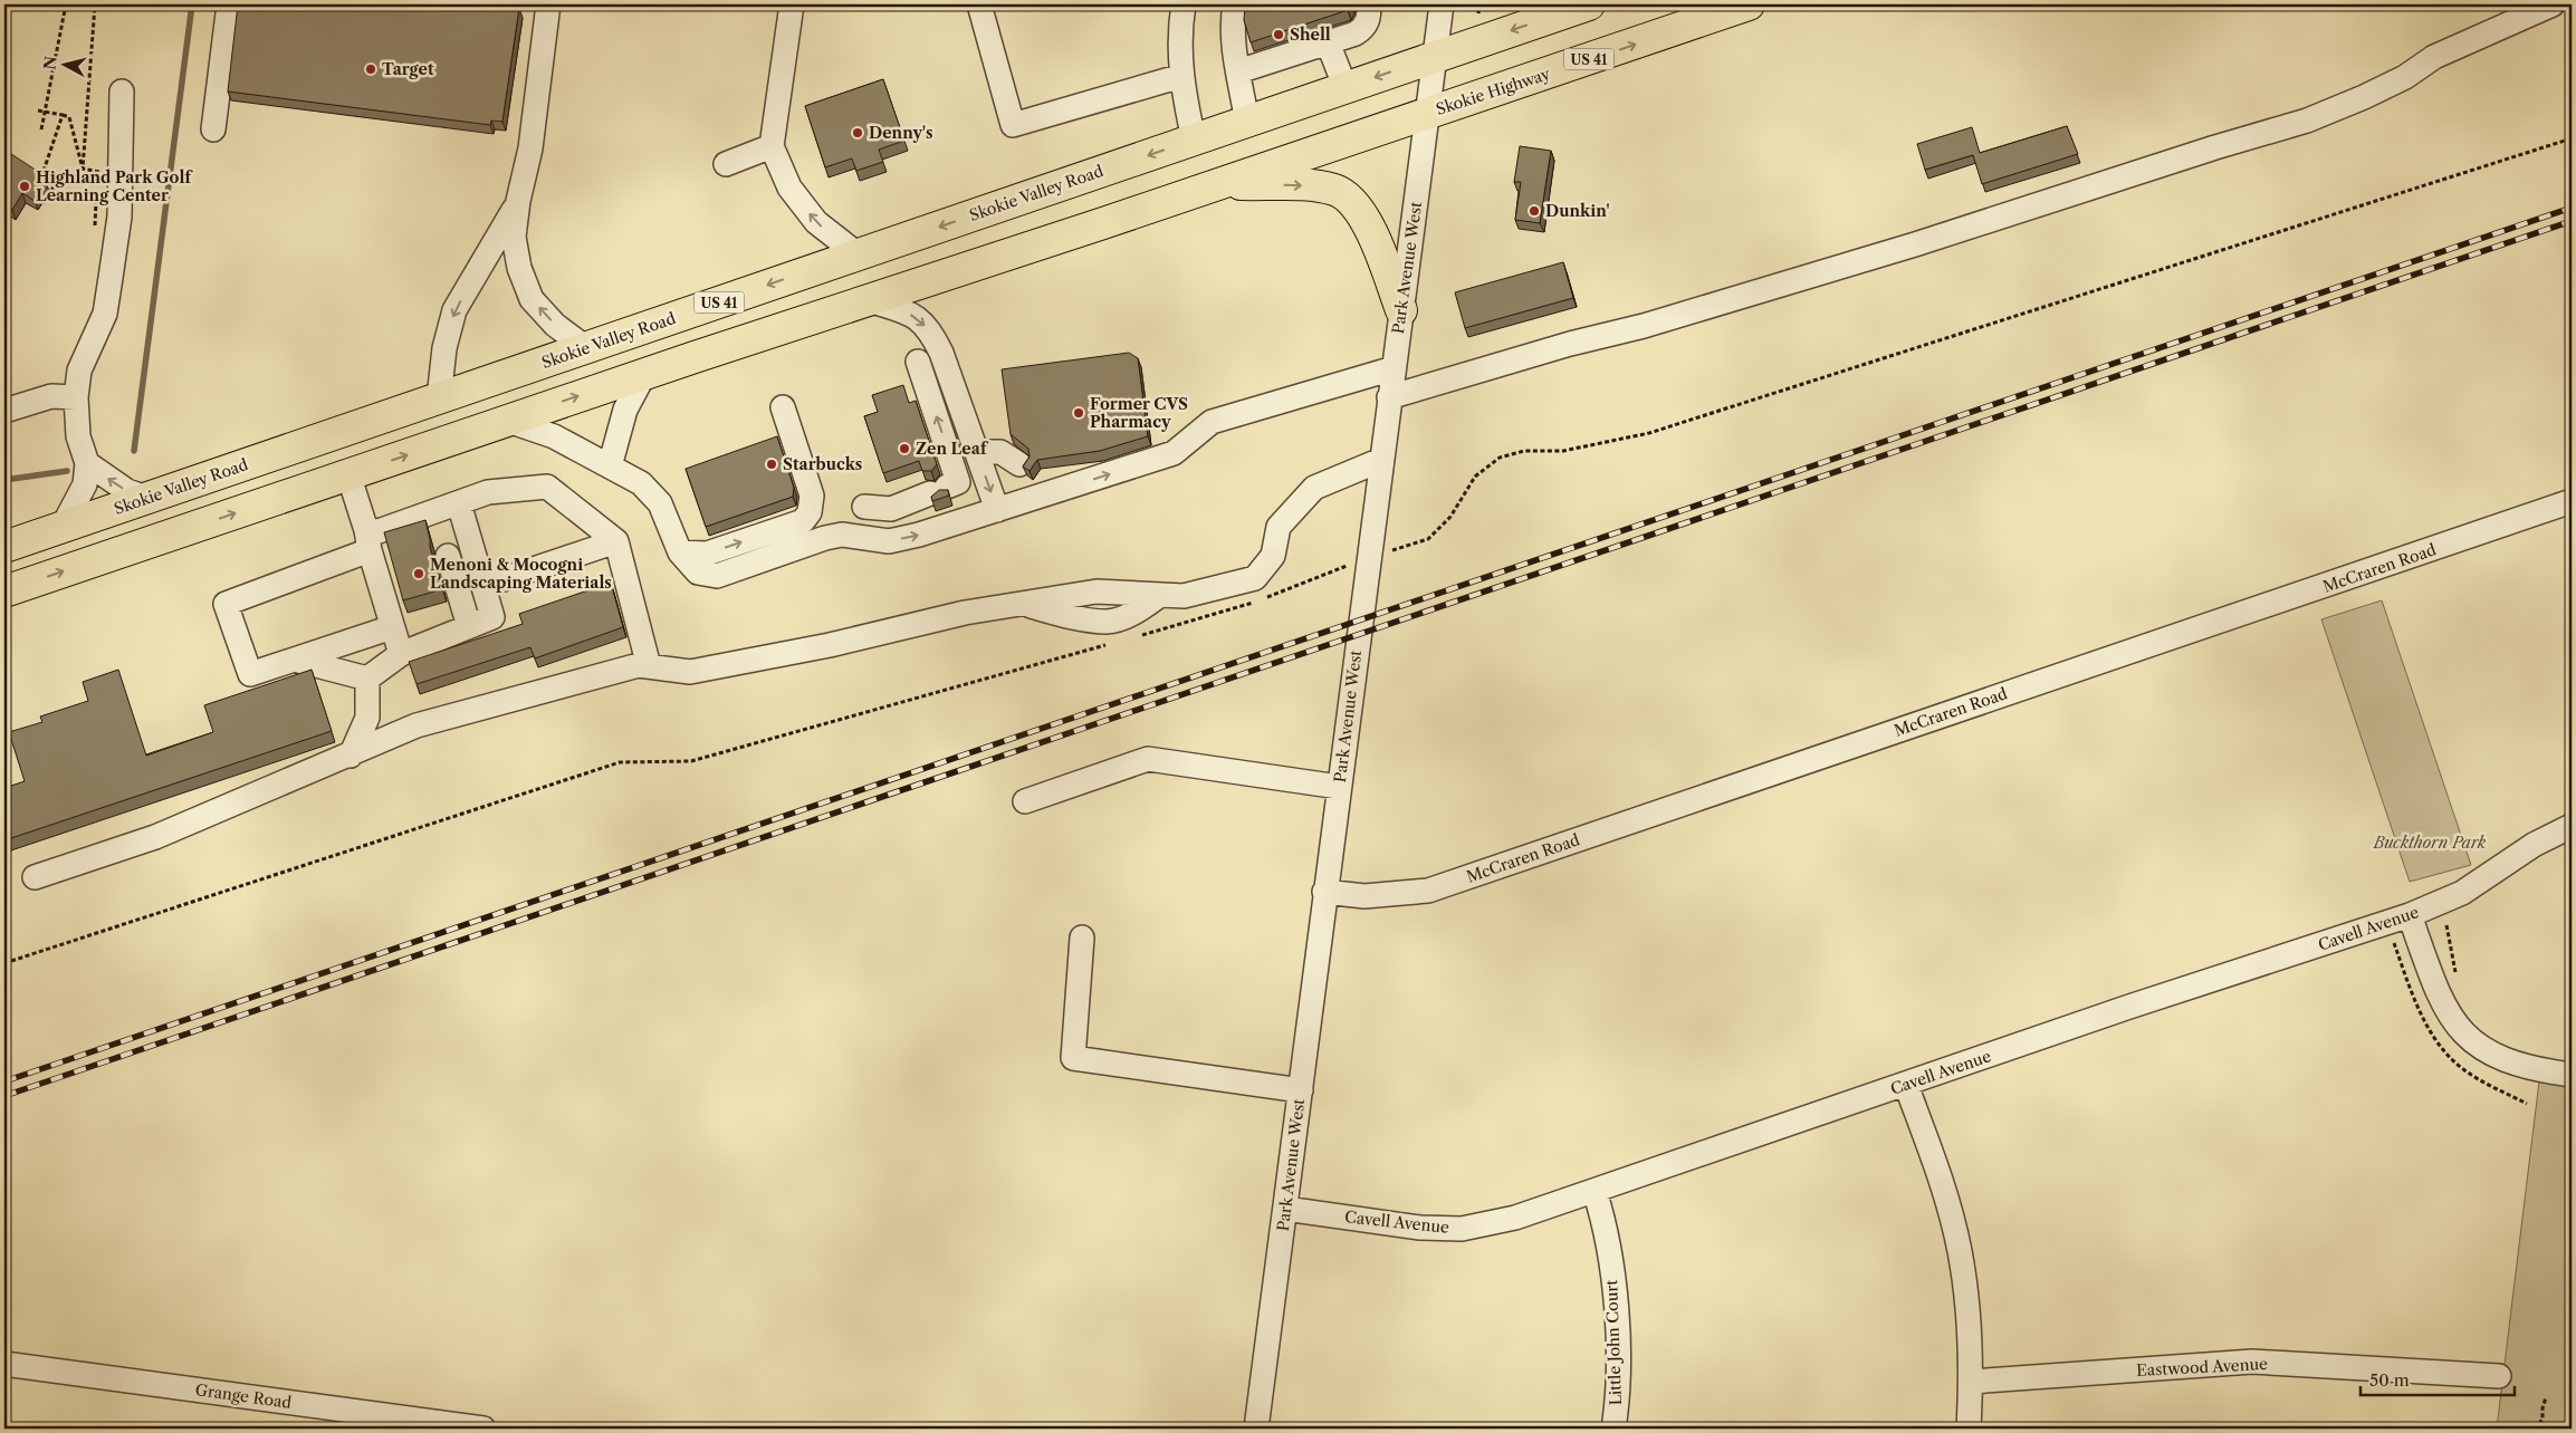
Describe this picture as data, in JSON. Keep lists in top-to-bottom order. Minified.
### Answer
{"streets":{"highway":["US 41","Skokie Highway","Skokie Valley Road"],"street":["Park Avenue West","McCraren Road","Cavell Avenue","Little John Court","Eastwood Avenue","Grange Road"]},"crossings":[["US 41","Skokie Highway"],["US 41","Skokie Valley Road"],["US 41","Park Avenue West"],["Skokie Highway","Park Avenue West"],["Skokie Valley Road","Park Avenue West"],["Park Avenue West","McCraren Road"],["Park Avenue West","Cavell Avenue"],["Cavell Avenue","Little John Court"]],"parks":["Buckthorn Park"],"places":["Shell","Target","Denny's","Highland Park Golf Learning Center","Dunkin'","Former CVS Pharmacy","Zen Leaf","Starbucks","Menoni & Mocogni Landscaping Materials"],"scale_bar":"50 m","north":"left"}
